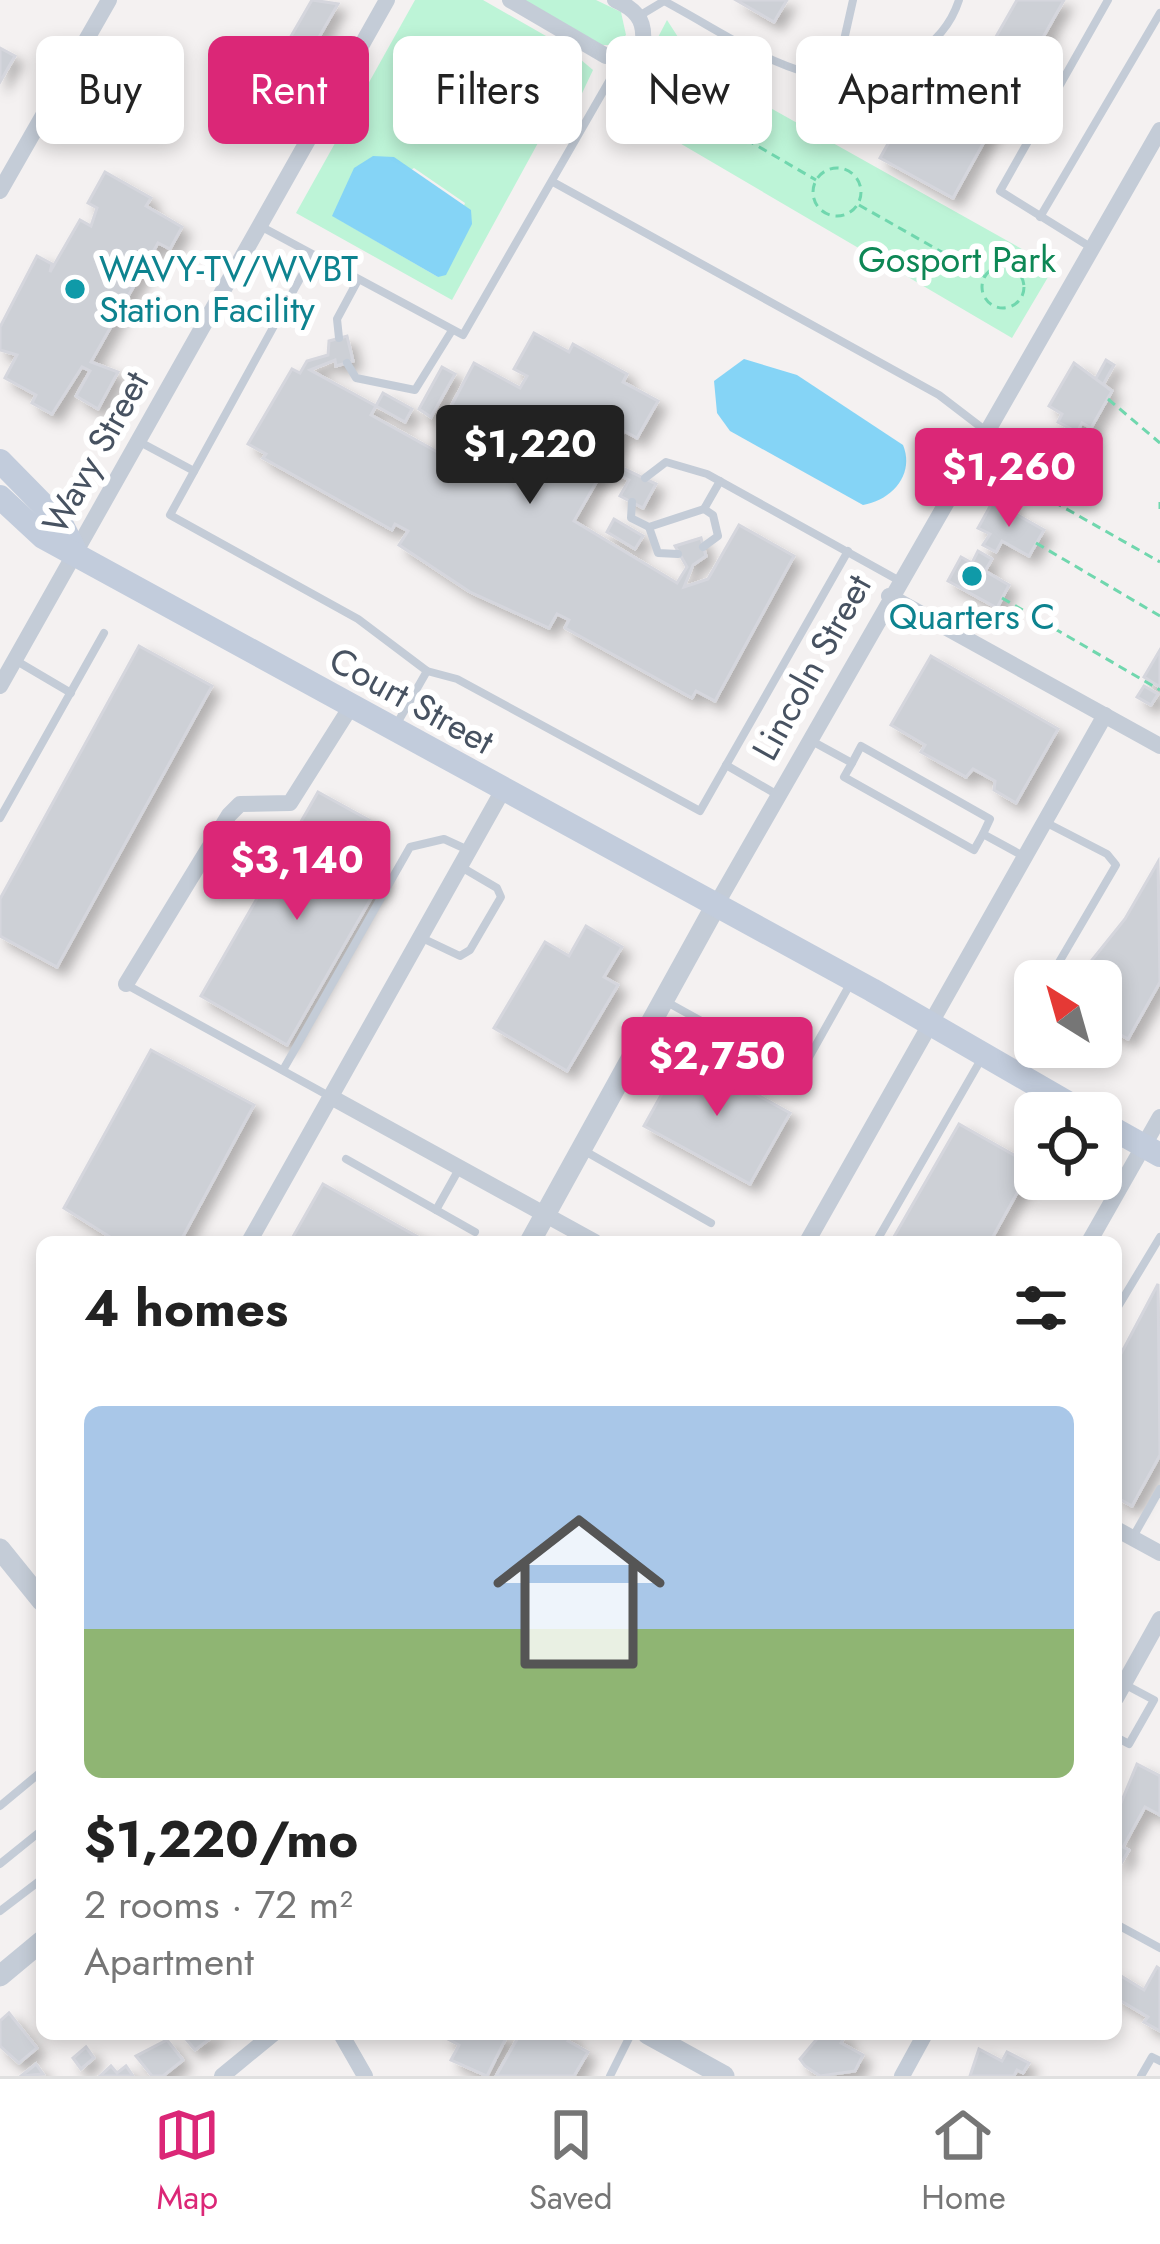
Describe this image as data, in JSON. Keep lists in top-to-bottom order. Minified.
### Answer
{"streets":{"main road":["Court Street"],"street":["Wavy Street","Lincoln Street"]},"crossings":[["Wavy Street","Court Street"],["Lincoln Street","Court Street"]],"parks":["Gosport Park"],"places":["WAVY-TV/WVBT Station Facility","Quarters C"],"north":"top left","page":{"chip":["Buy","Rent","Filters","New","Apartment"],"price":["$1,220","$1,260","$3,140","$2,750"],"heading":"4 homes","list":[{"name":"$1,220/mo","note":"2 rooms · 72 m² · Apartment"}],"tabs":["Map","Saved","Home"]}}
